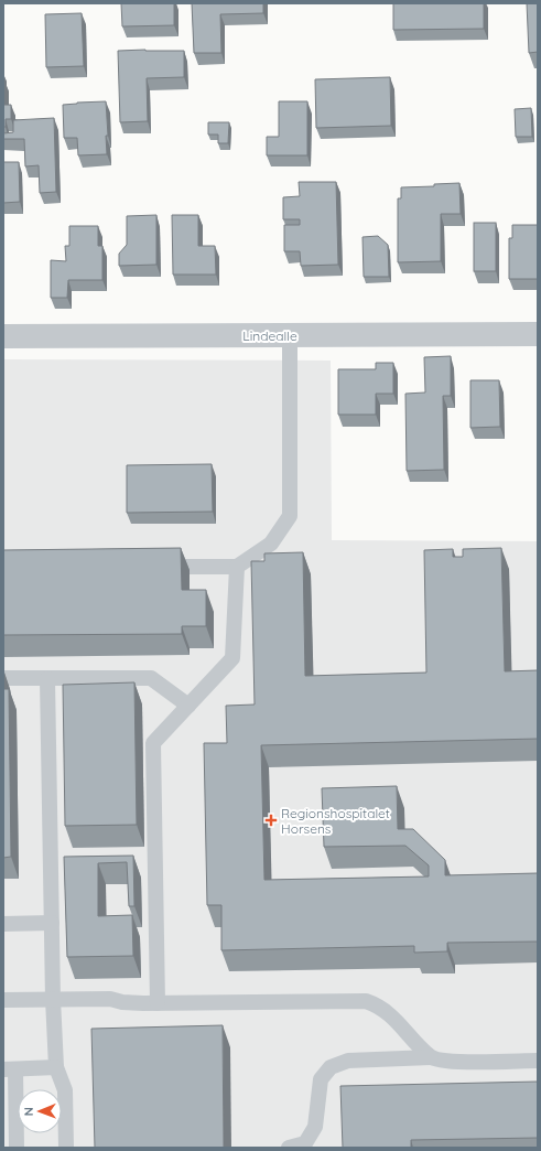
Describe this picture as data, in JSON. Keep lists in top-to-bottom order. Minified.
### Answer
{"streets":{"street":["Lindealle"]},"places":{"health":["Regionshospitalet Horsens"]},"north":"left"}
